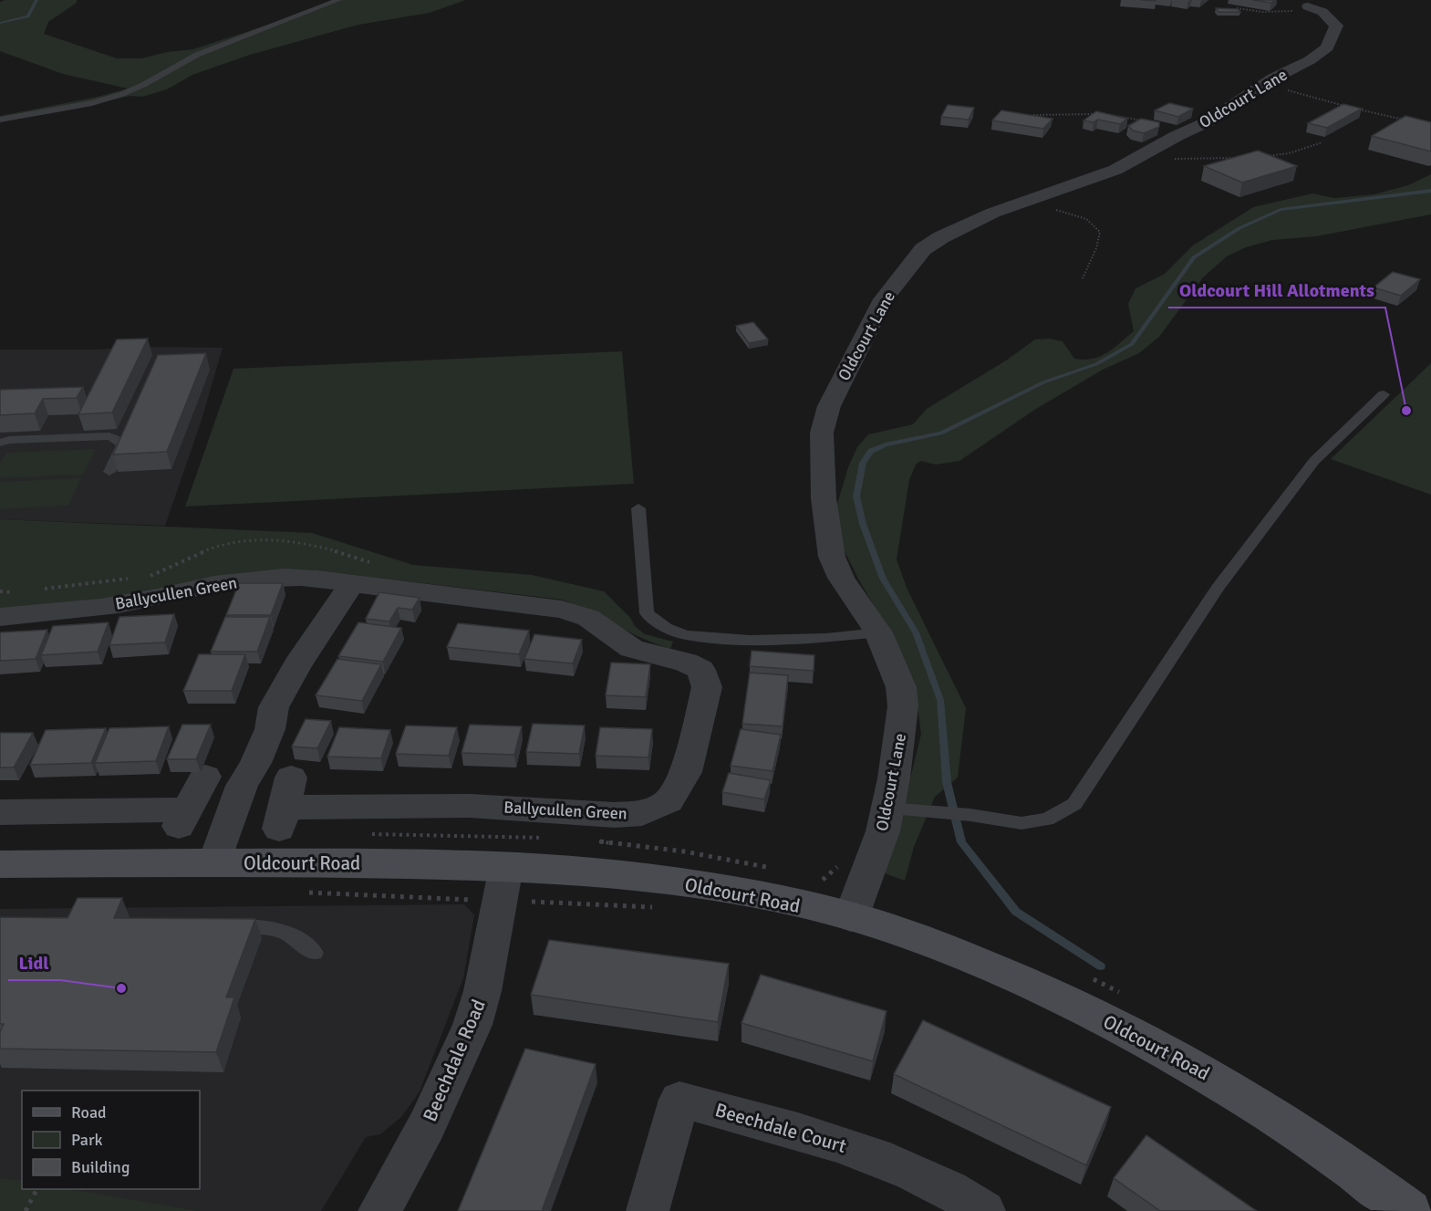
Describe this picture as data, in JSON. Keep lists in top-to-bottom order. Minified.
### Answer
{"streets":{"street":["Oldcourt Lane","Ballycullen Green","Oldcourt Road","Beechdale Road","Beechdale Court"]},"crossings":[["Oldcourt Lane","Oldcourt Road"],["Oldcourt Road","Beechdale Road"]],"places":["Oldcourt Hill Allotments","Lidl"],"legend":["Road","Park","Building"]}
